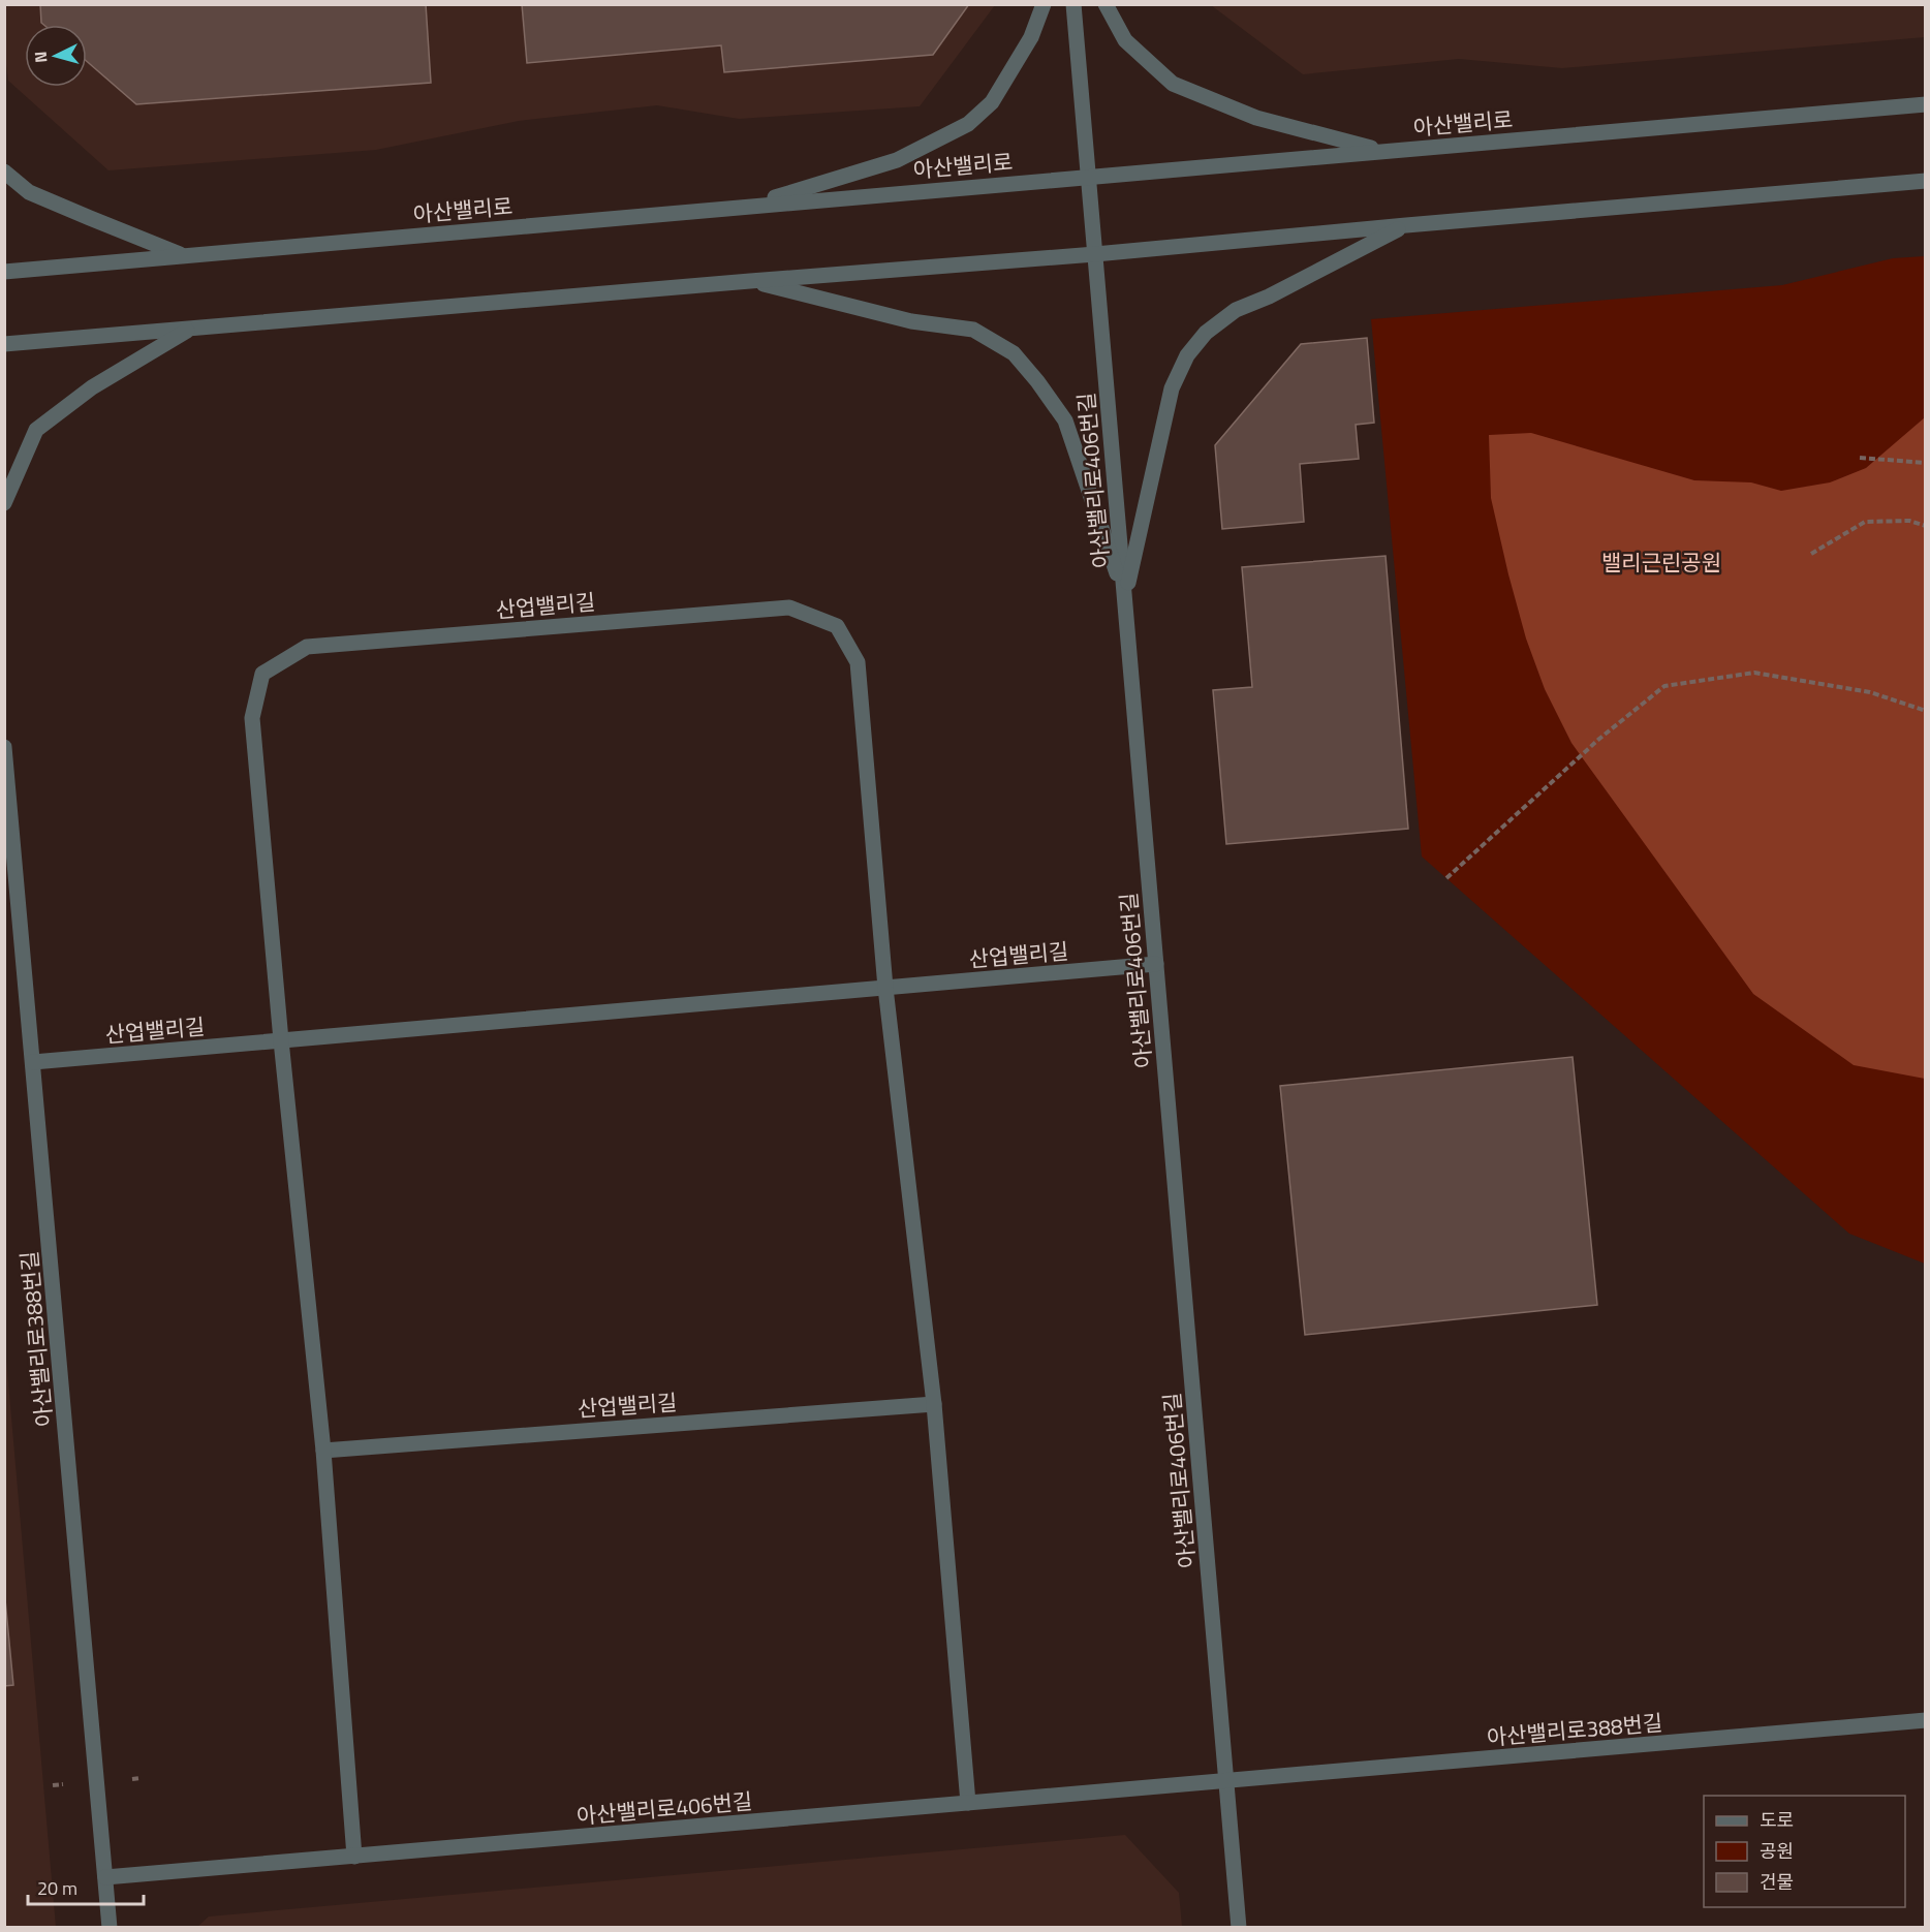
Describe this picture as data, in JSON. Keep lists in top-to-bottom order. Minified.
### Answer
{"streets":{"street":["아산밸리로","아산밸리로406번길","산업밸리길","아산밸리로388번길"]},"crossings":[["아산밸리로","아산밸리로406번길"],["아산밸리로406번길","산업밸리길"],["아산밸리로406번길","아산밸리로388번길"],["산업밸리길","아산밸리로388번길"]],"parks":["밸리근린공원"],"legend":["도로","공원","건물"],"scale_bar":"20 m","north":"left"}
